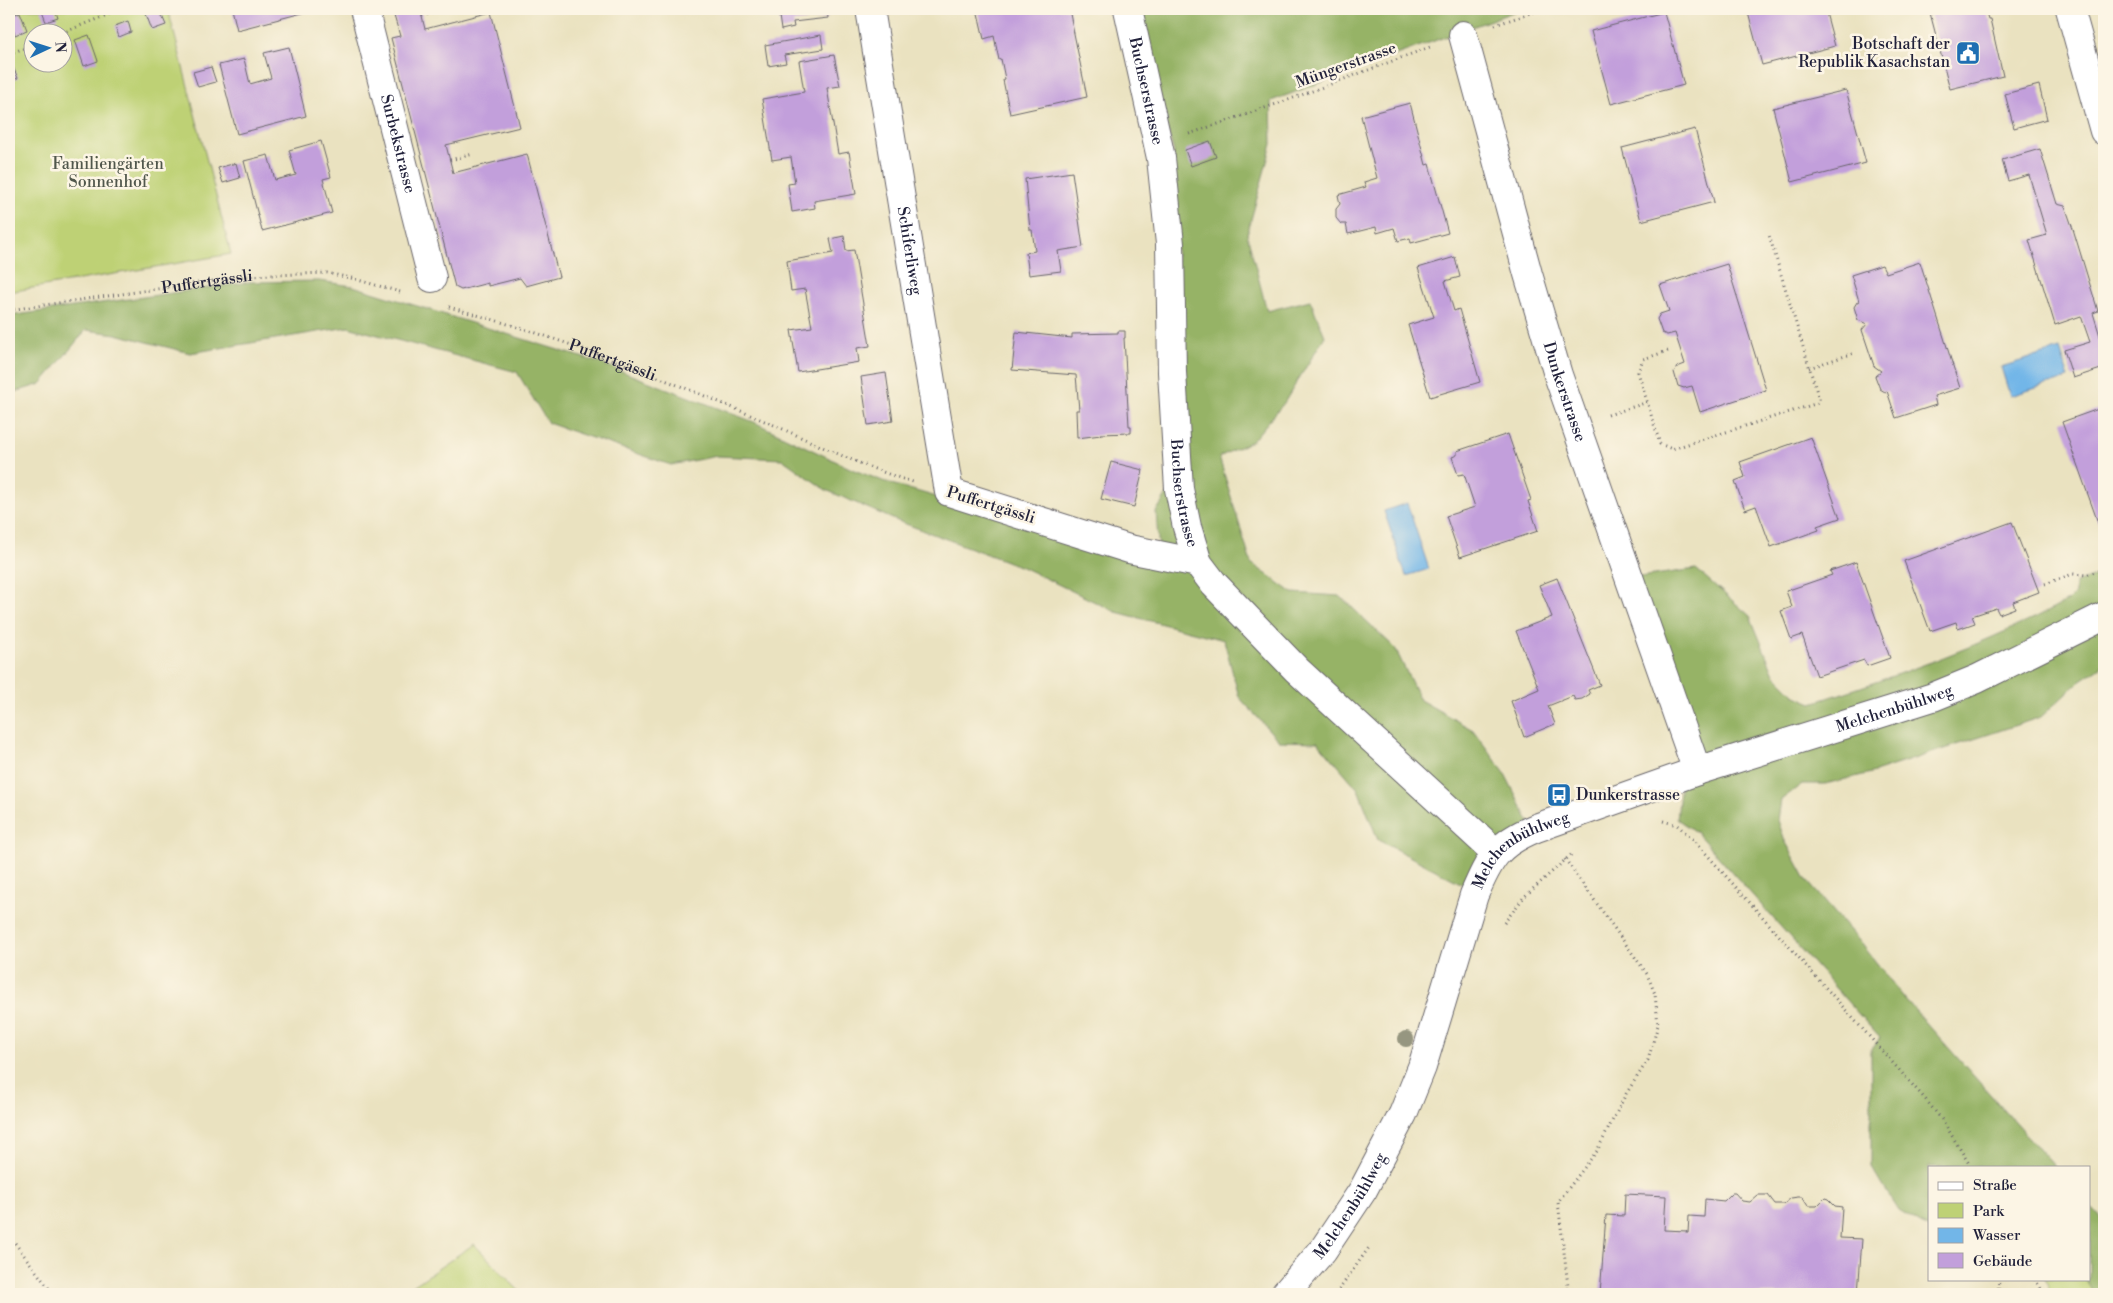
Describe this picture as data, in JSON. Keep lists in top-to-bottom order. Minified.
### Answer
{"streets":{"street":["Buchserstrasse","Surbekstrasse","Schiferliweg","Puffertgässli","Dunkerstrasse","Melchenbühlweg"],"path":["Müngerstrasse"]},"crossings":[["Müngerstrasse","Buchserstrasse"],["Müngerstrasse","Dunkerstrasse"],["Buchserstrasse","Puffertgässli"],["Buchserstrasse","Melchenbühlweg"],["Schiferliweg","Puffertgässli"],["Dunkerstrasse","Melchenbühlweg"]],"parks":["Familiengärten Sonnenhof"],"places":{"public building":["Botschaft der Republik Kasachstan"],"bus stop":["Dunkerstrasse"]},"legend":["Straße","Park","Wasser","Gebäude"],"north":"right"}
